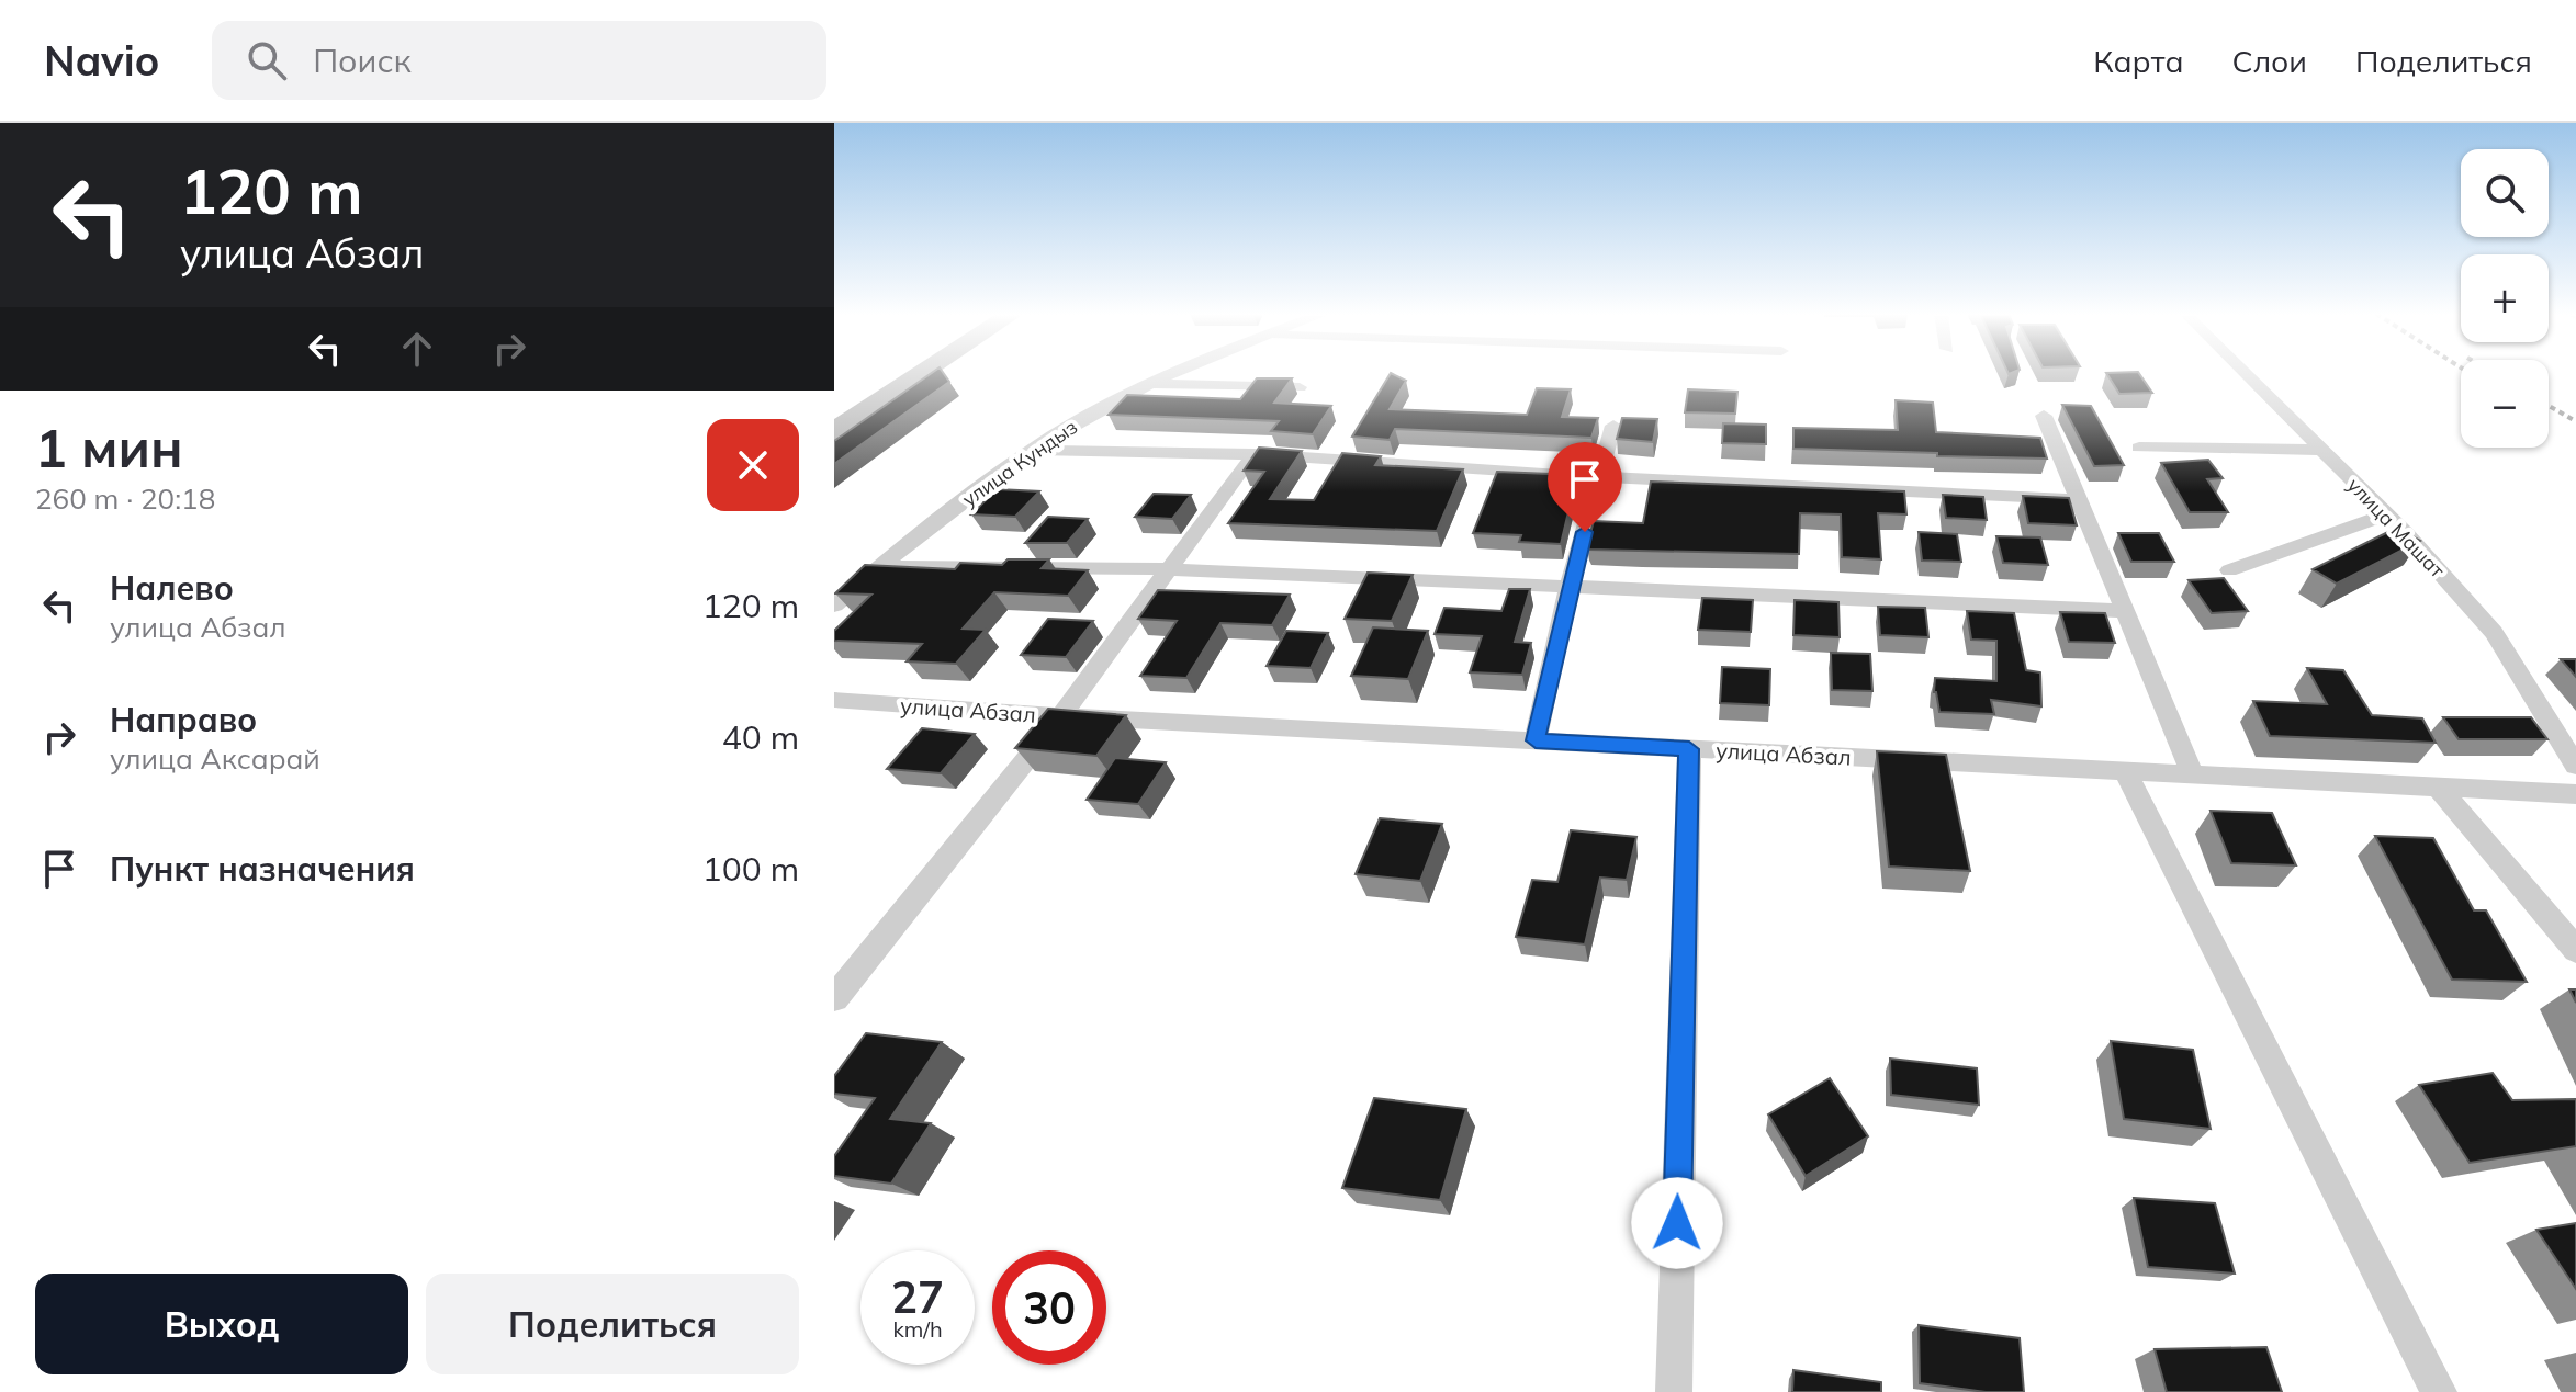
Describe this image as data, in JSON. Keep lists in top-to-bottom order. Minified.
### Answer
{"streets":{"street":["улица Кундыз","улица Машат","улица Абзал"]},"page":{"header":"Navio","search":"Поиск","nav":["Карта","Слои","Поделиться"],"turn":["120 m","улица Абзал"],"map_buttons":["+","−"],"heading":["1 мин","260 m · 20:18"],"list":[{"name":"Налево","note":"улица Абзал","value":"120 m"},{"name":"Направо","note":"улица Аксарай","value":"40 m"},{"name":"Пункт назначения","value":"100 m"}],"speed":"27 km/h","limit":"30","buttons":["Выход","Поделиться"]}}
